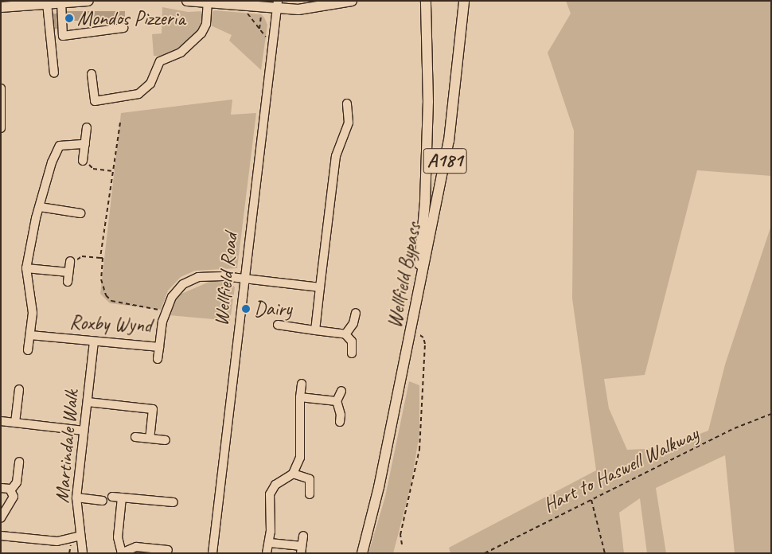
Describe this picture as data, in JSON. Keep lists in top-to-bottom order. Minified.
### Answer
{"streets":{"main road":["A181","Wellfield Bypass"],"street":["Wellfield Road","Roxby Wynd","Martindale Walk"],"path":["Hart to Haswell Walkway"]},"crossings":[["Wellfield Road","Roxby Wynd"],["Roxby Wynd","Martindale Walk"]],"places":["Mondos Pizzeria","Dairy"]}
